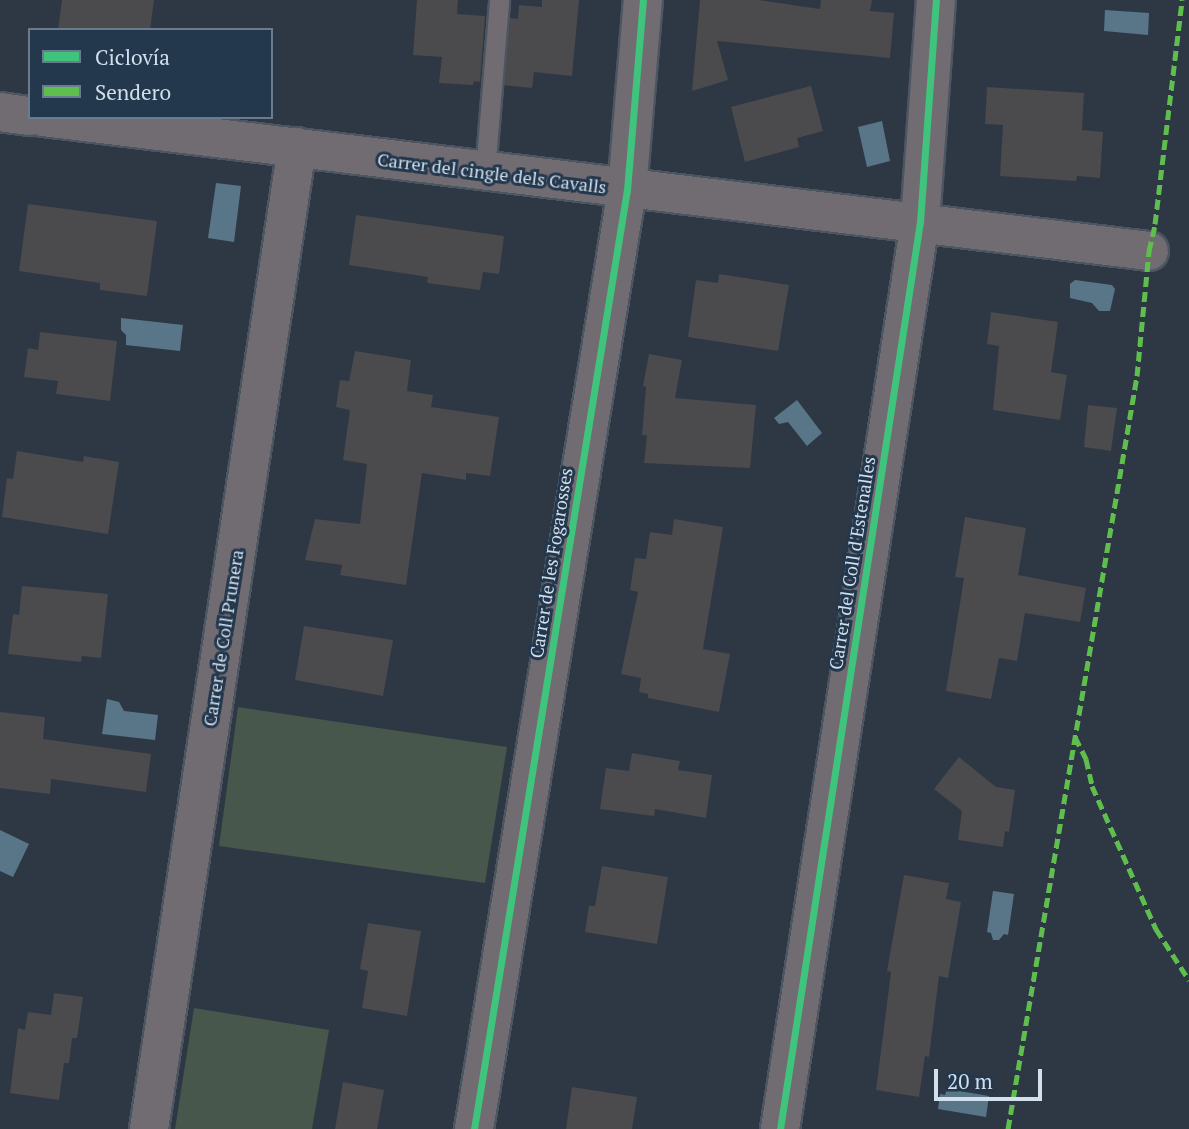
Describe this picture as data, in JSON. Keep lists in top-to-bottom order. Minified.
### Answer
{"streets":{"street":["Carrer del cingle dels Cavalls","Carrer de les Fogarosses","Carrer del Coll d'Estenalles","Carrer de Coll Prunera"]},"crossings":[["Carrer del cingle dels Cavalls","Carrer de les Fogarosses"],["Carrer del cingle dels Cavalls","Carrer del Coll d'Estenalles"],["Carrer del cingle dels Cavalls","Carrer de Coll Prunera"]],"legend":["Ciclovía","Sendero"],"scale_bar":"20 m"}
